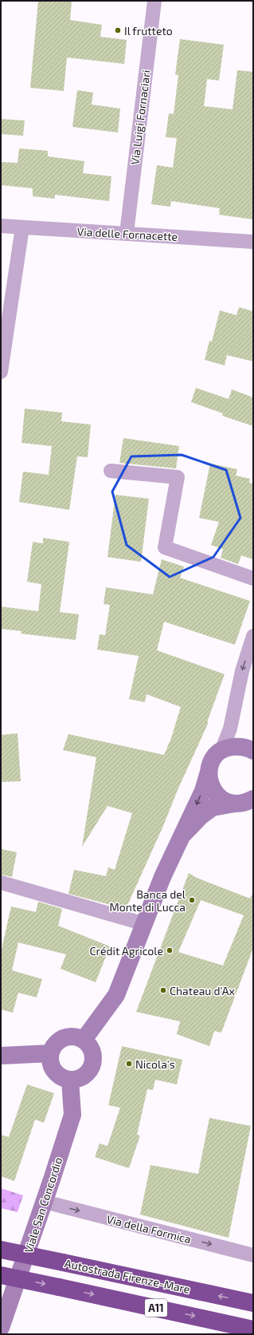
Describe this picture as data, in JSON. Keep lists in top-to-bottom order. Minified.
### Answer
{"streets":{"highway":["Autostrada Firenze-Mare","A11"],"street":["Via Luigi Fornaciari","Via delle Fornacette","Viale San Concordio","Via della Formica"]},"crossings":[["Via Luigi Fornaciari","Via delle Fornacette"],["Viale San Concordio","Via della Formica"]],"one_way":["Via della Formica"],"places":["Il frutteto","Banca del Monte di Lucca","Crédit Agricole","Chateau d'Ax","Nicola's"]}
